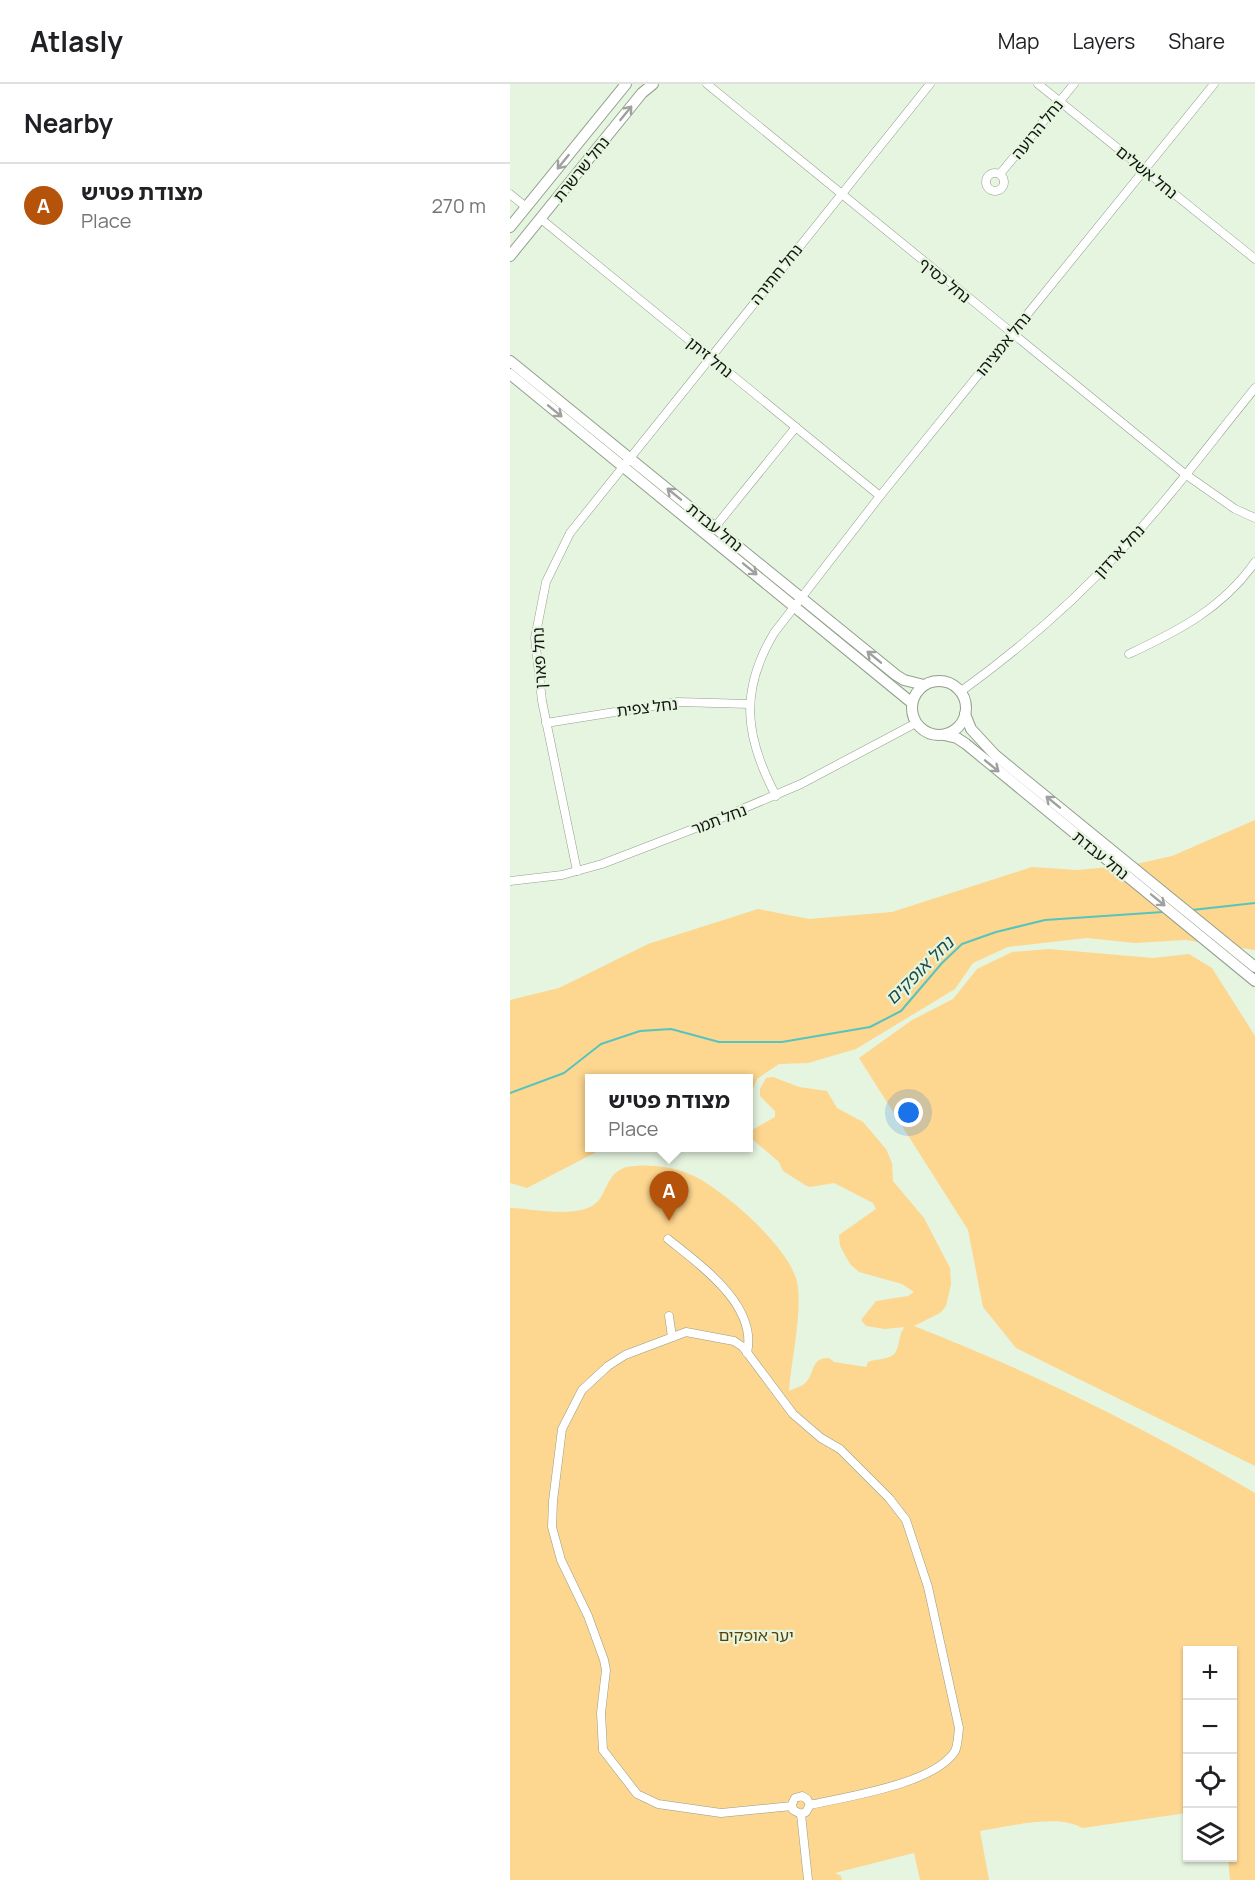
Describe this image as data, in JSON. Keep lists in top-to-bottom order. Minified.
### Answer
{"streets":{"street":["נחל הרועה","נחל שרשרת","נחל אשלים","נחל חתירה","נחל כסיף","נחל אמציהו","נחל זיתן","נחל עבדת","נחל ארדון","נחל פארן","נחל צפית","נחל תמר"]},"crossings":[["נחל הרועה","נחל אשלים"],["נחל שרשרת","נחל זיתן"],["נחל אשלים","נחל אמציהו"],["נחל חתירה","נחל כסיף"],["נחל חתירה","נחל זיתן"],["נחל חתירה","נחל עבדת"],["נחל חתירה","נחל פארן"],["נחל כסיף","נחל אמציהו"],["נחל כסיף","נחל ארדון"],["נחל אמציהו","נחל זיתן"],["נחל אמציהו","נחל עבדת"],["נחל אמציהו","נחל צפית"],["נחל אמציהו","נחל תמר"],["נחל עבדת","נחל ארדון"],["נחל עבדת","נחל פארן"],["נחל עבדת","נחל תמר"],["נחל ארדון","נחל תמר"],["נחל פארן","נחל צפית"],["נחל פארן","נחל תמר"]],"water":["נחל אופקים"],"parks":["יער אופקים"],"page":{"header":"Atlasly","nav":["Map","Layers","Share"],"heading":"Nearby","list":[{"mark":"A","name":"מצודת פטיש","note":"Place","value":"270 m"}],"popup":["מצודת פטיש","Place"],"pins":"A","map_buttons":["+","−"]}}
